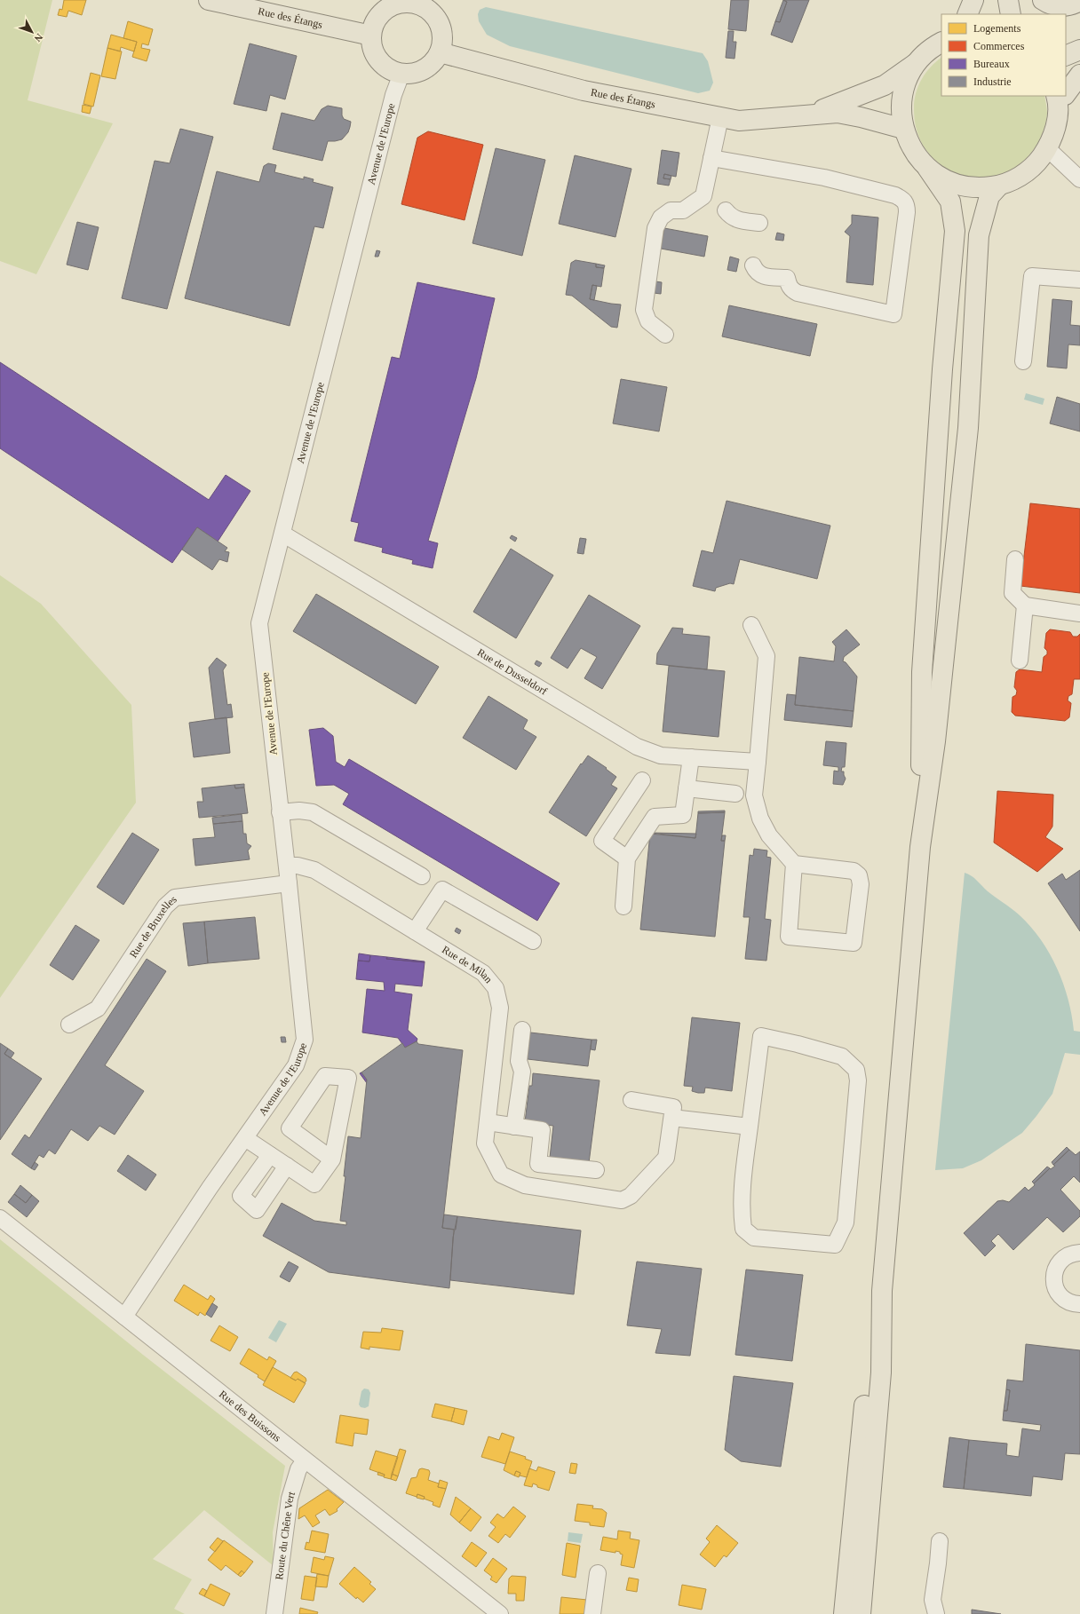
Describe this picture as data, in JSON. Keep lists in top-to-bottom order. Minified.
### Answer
{"streets":{"main road":["Rue des Étangs"],"street":["Avenue de l'Europe","Rue de Dusseldorf","Rue de Bruxelles","Rue de Milan","Rue des Buissons","Route du Chêne Vert"]},"crossings":[["Rue des Étangs","Avenue de l'Europe"],["Avenue de l'Europe","Rue de Dusseldorf"],["Avenue de l'Europe","Rue de Bruxelles"],["Avenue de l'Europe","Rue de Milan"],["Avenue de l'Europe","Rue des Buissons"],["Rue des Buissons","Route du Chêne Vert"]],"legend":["Logements","Commerces","Bureaux","Industrie"],"north":"bottom right"}
